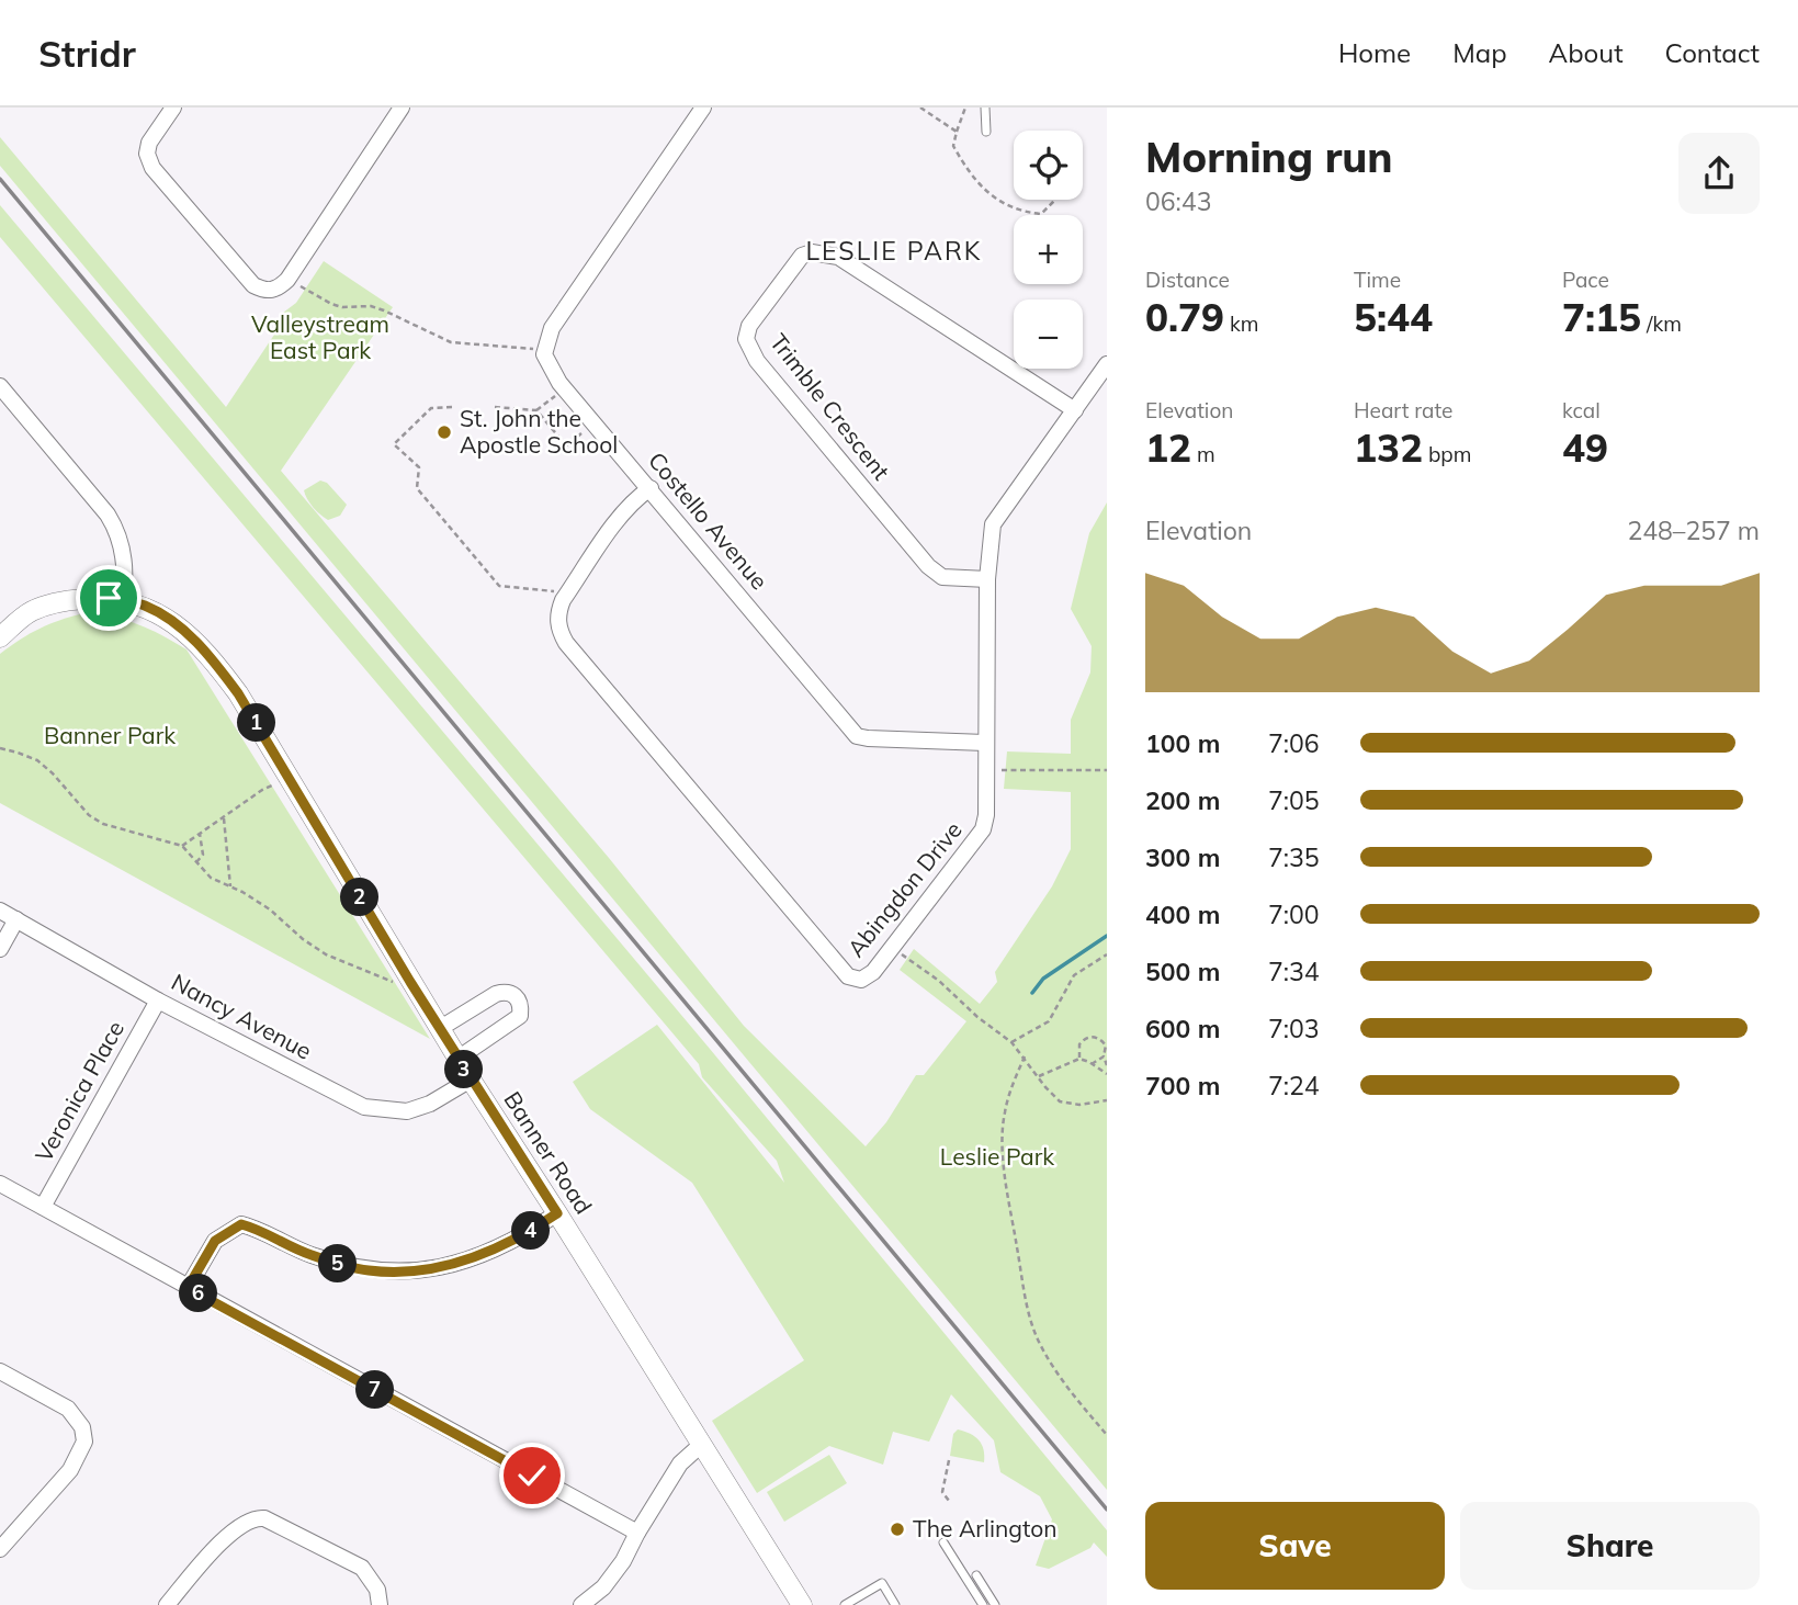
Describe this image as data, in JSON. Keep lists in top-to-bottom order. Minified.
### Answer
{"streets":{"street":["Trimble Crescent","Costello Avenue","Abingdon Drive","Nancy Avenue","Veronica Place","Banner Road"]},"crossings":[["Trimble Crescent","Abingdon Drive"],["Costello Avenue","Abingdon Drive"],["Nancy Avenue","Veronica Place"],["Nancy Avenue","Banner Road"]],"districts":["LESLIE PARK"],"parks":["Valleystream East Park","Banner Park","Leslie Park"],"places":["St. John the Apostle School","The Arlington"],"page":{"header":"Stridr","nav":["Home","Map","About","Contact"],"heading":["Morning run","06:43"],"map_buttons":["+","−"],"stats":[["Distance","0.79 km"],["Time","5:44"],["Pace","7:15 /km"],["Elevation","12 m"],["Heart rate","132 bpm"],["kcal","49"]],"chart":["Elevation","248–257 m"],"pins":["1","2","3","4","5","6","7"],"list":[{"name":"100 m","note":"7:06"},{"name":"200 m","note":"7:05"},{"name":"300 m","note":"7:35"},{"name":"400 m","note":"7:00"},{"name":"500 m","note":"7:34"},{"name":"600 m","note":"7:03"},{"name":"700 m","note":"7:24"}],"buttons":["Save","Share"]}}
